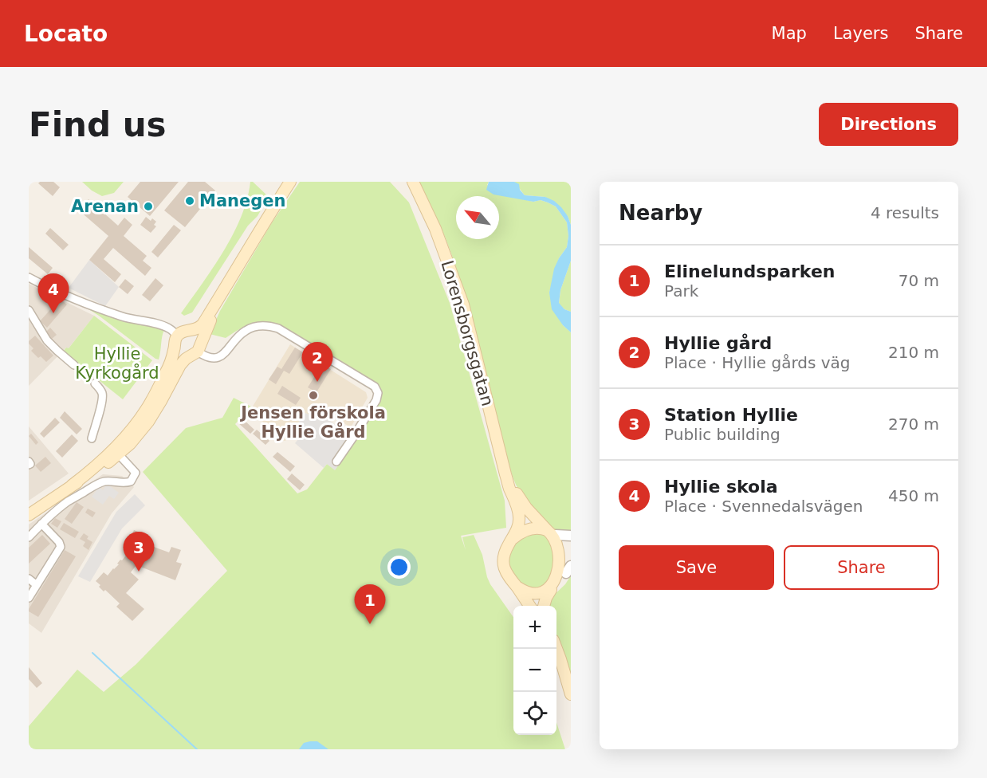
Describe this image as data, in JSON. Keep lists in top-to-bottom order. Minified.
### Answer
{"streets":{"main road":["Lorensborgsgatan"]},"parks":["Hyllie Kyrkogård"],"places":["Manegen","Arenan","Jensen förskola Hyllie Gård"],"north":"top left","page":{"header":"Locato","nav":["Map","Layers","Share"],"buttons":["Directions",["Save","Share"]],"title":"Find us","heading":["Nearby","4 results"],"list":[{"mark":"1","name":"Elinelundsparken","note":"Park","value":"70 m"},{"mark":"2","name":"Hyllie gård","note":"Place · Hyllie gårds väg","value":"210 m"},{"mark":"3","name":"Station Hyllie","note":"Public building","value":"270 m"},{"mark":"4","name":"Hyllie skola","note":"Place · Svennedalsvägen","value":"450 m"}],"pins":["4","2","3","1"],"map_buttons":["+","−"]}}
